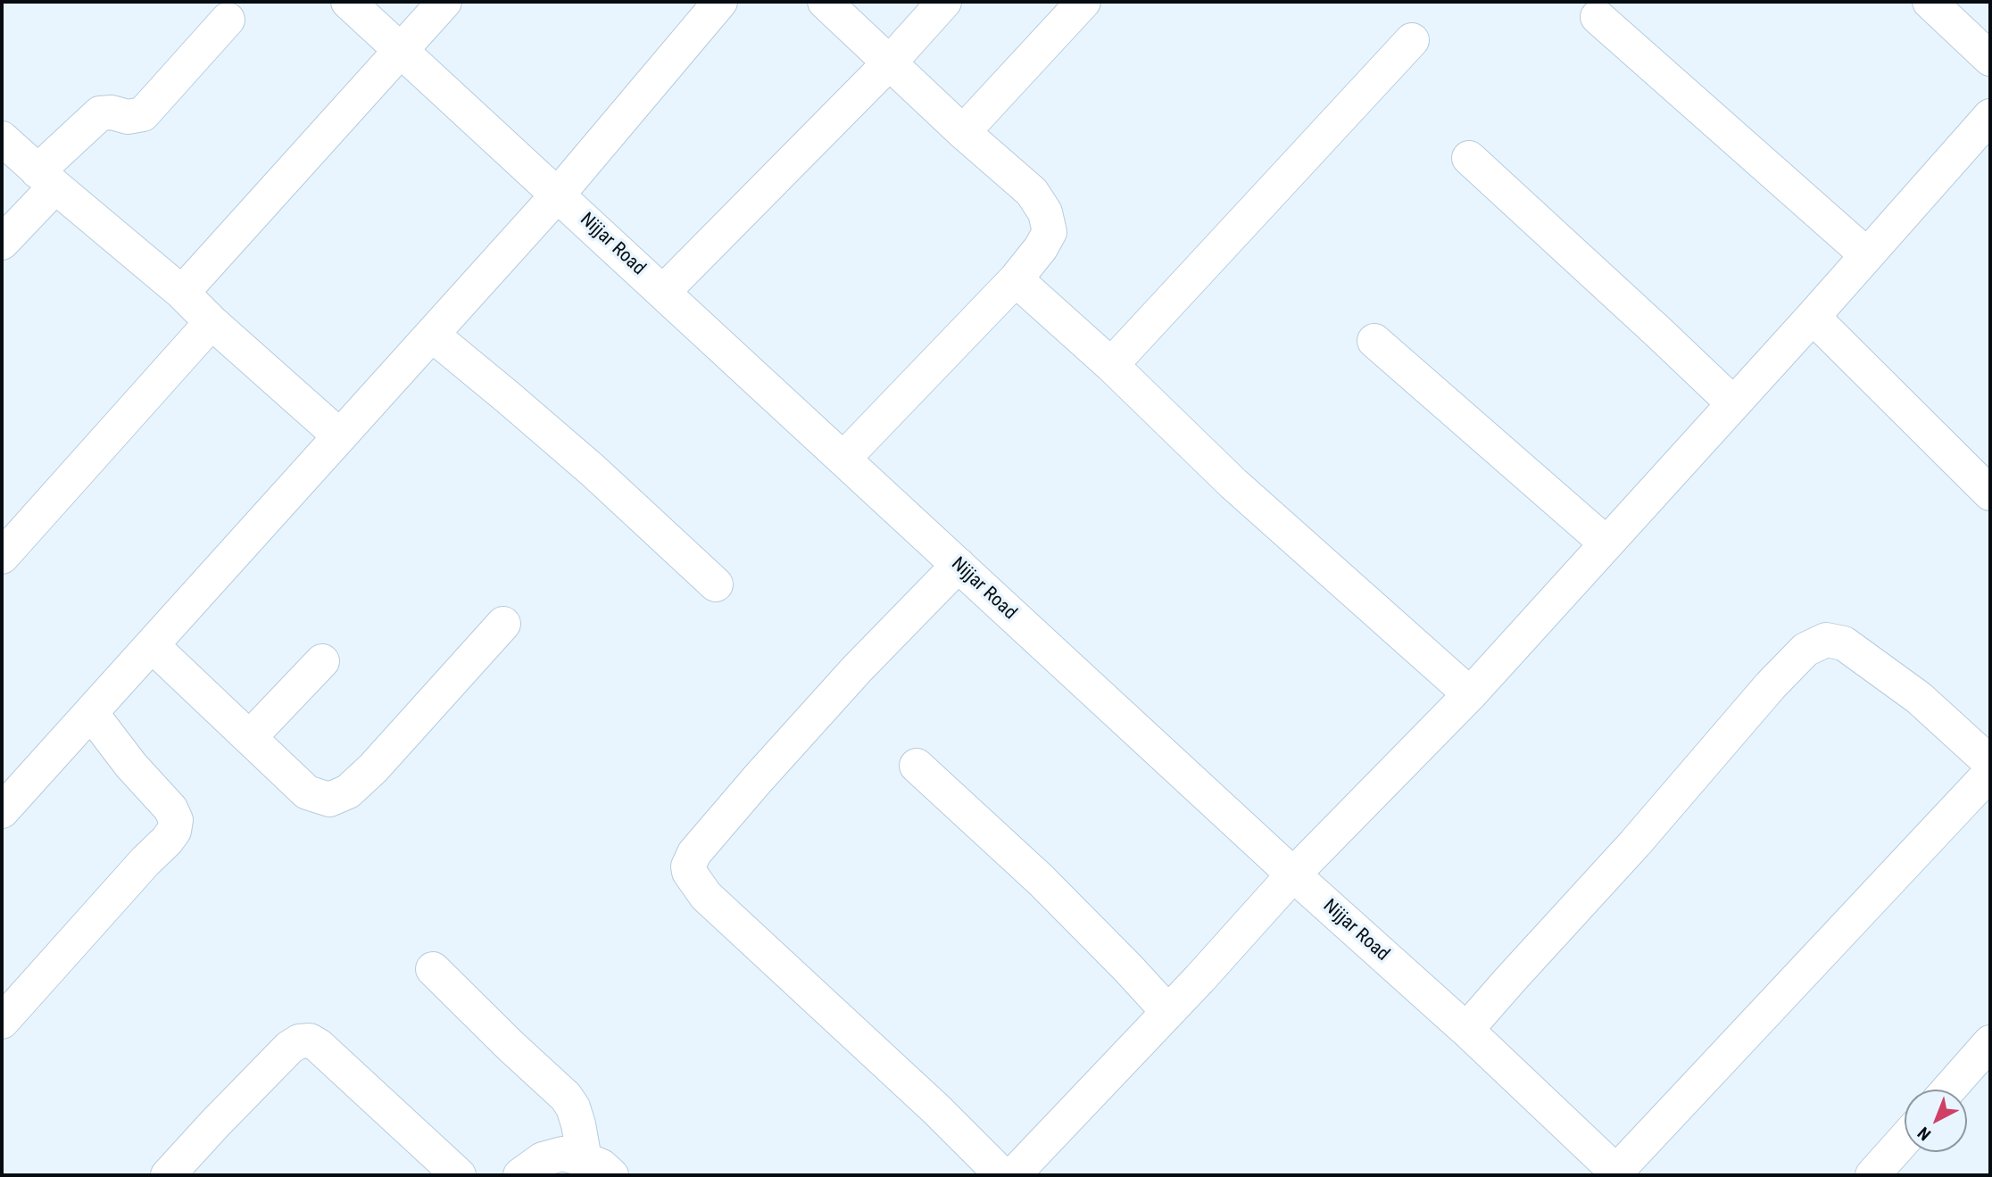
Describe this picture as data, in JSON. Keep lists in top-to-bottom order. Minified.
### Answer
{"streets":{"street":["Nijjar Road"]},"north":"bottom left"}
